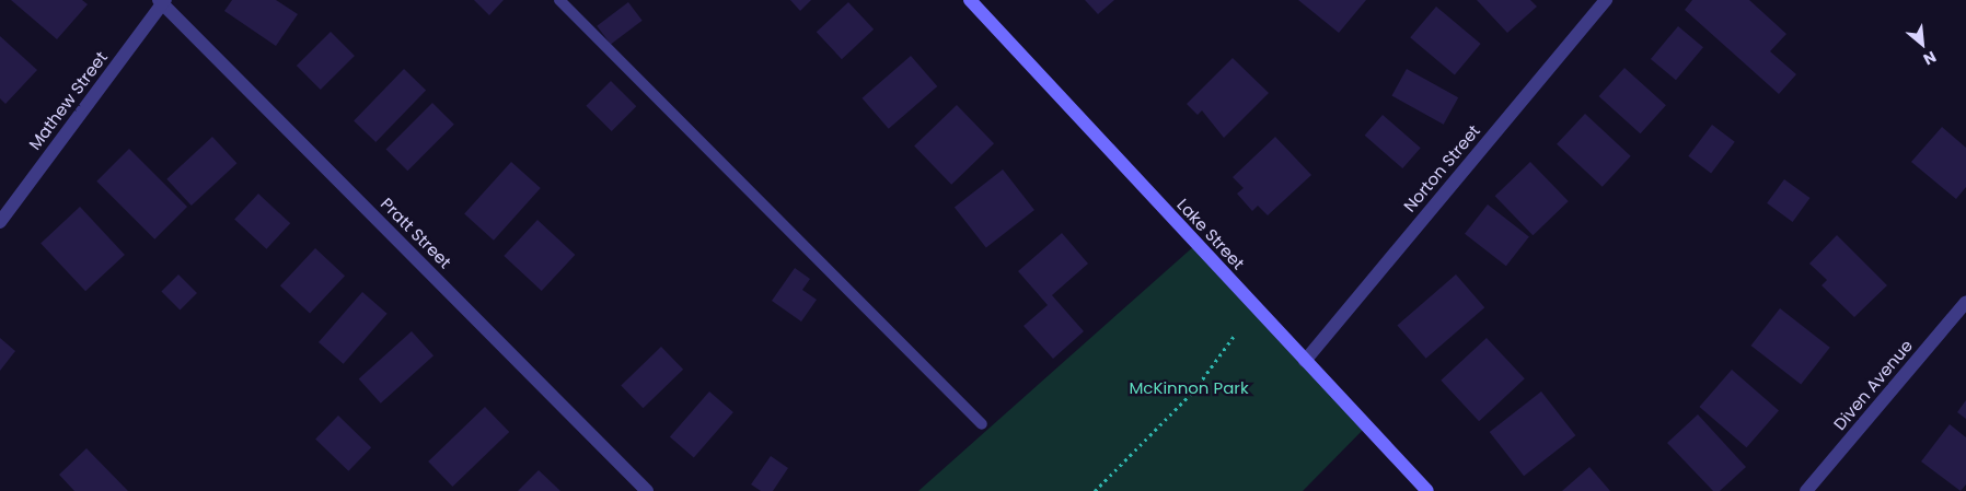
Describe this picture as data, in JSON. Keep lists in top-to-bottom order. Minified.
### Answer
{"streets":{"main road":["Lake Street"],"street":["Mathew Street","Norton Street","Pratt Street","Diven Avenue"]},"crossings":[["Mathew Street","Pratt Street"],["Norton Street","Lake Street"]],"parks":["McKinnon Park"],"north":"bottom right"}
